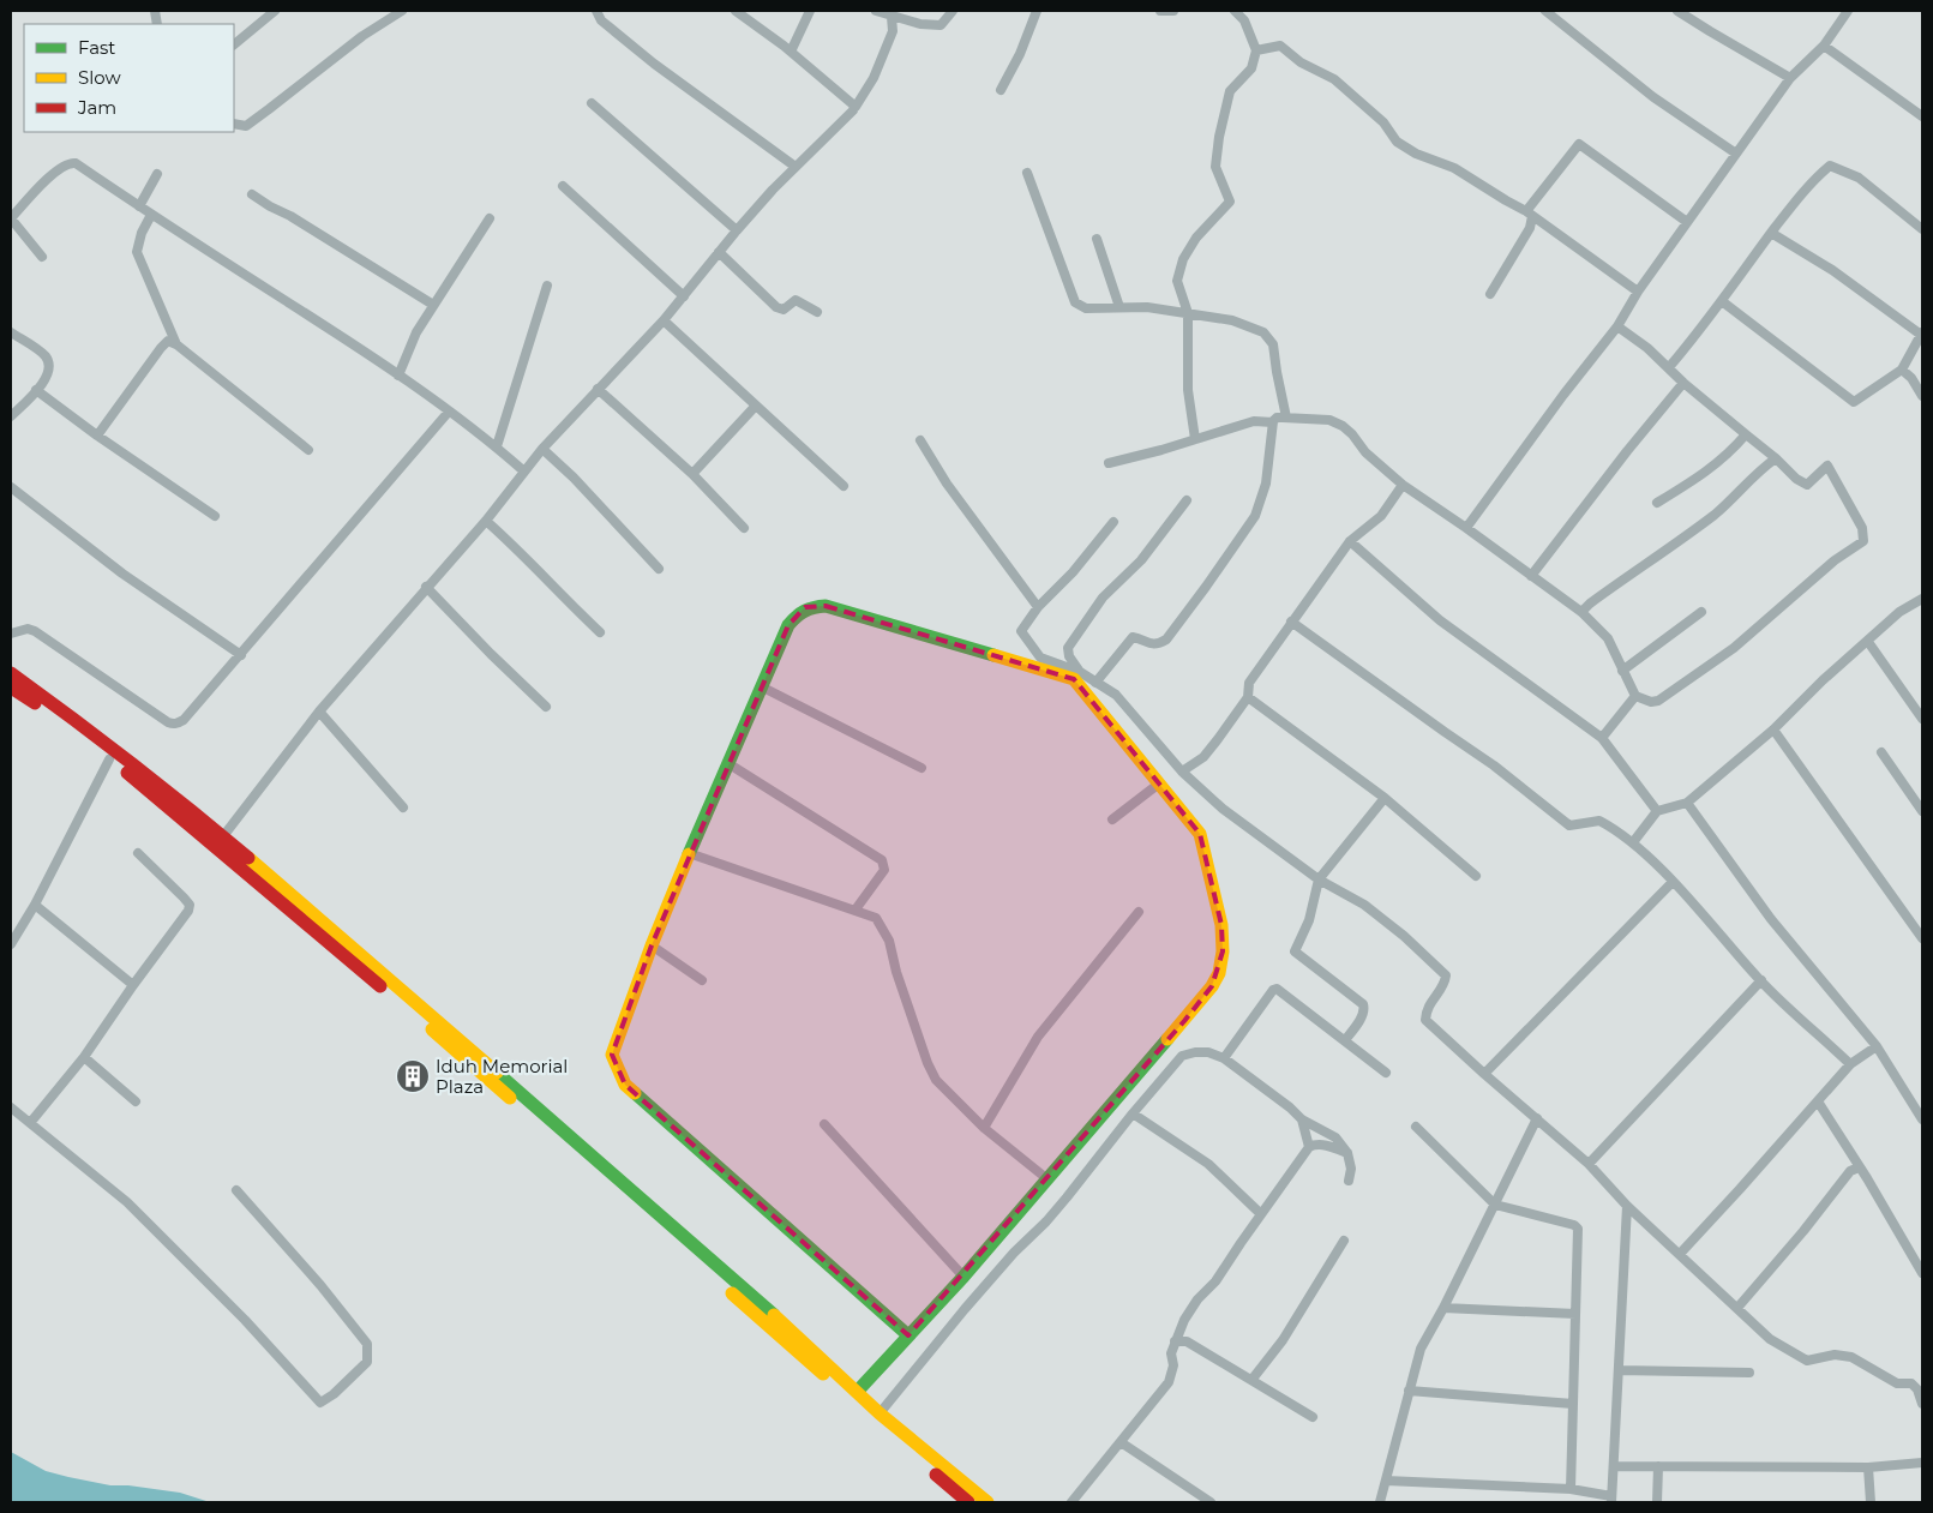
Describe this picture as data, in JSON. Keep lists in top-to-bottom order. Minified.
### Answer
{"places":{"building":["Iduh Memorial Plaza"]},"legend":["Fast","Slow","Jam"]}
